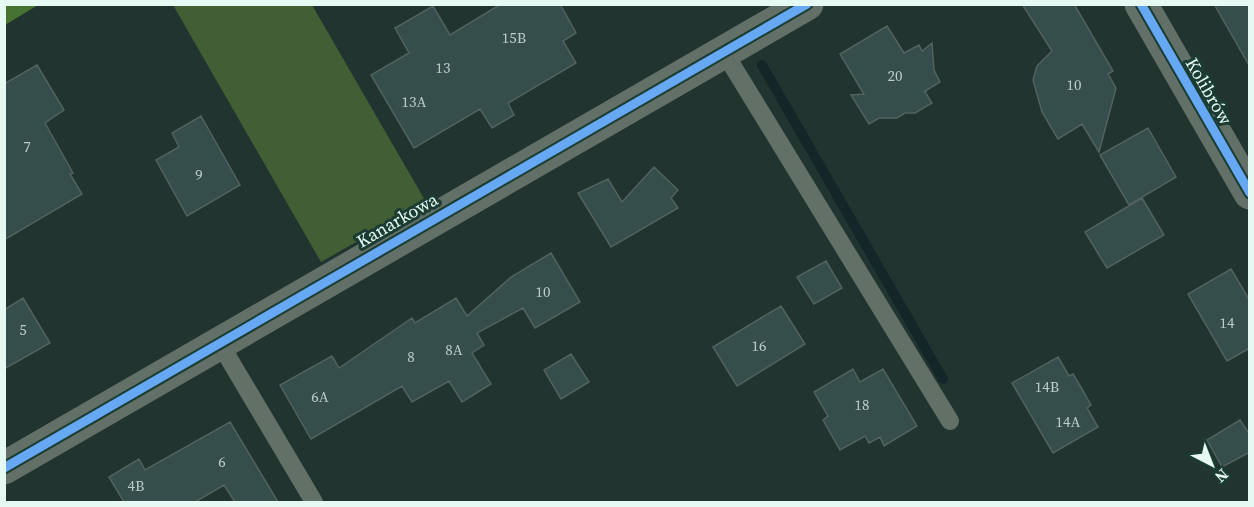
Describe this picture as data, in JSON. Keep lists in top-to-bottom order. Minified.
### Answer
{"streets":{"street":["Kolibrów","Kanarkowa"]},"house_numbers":["15B","13","20","10","13A","7","9","10","14","5","16","8A","8","14B","6A","18","14A","6","4B"],"north":"bottom right"}
